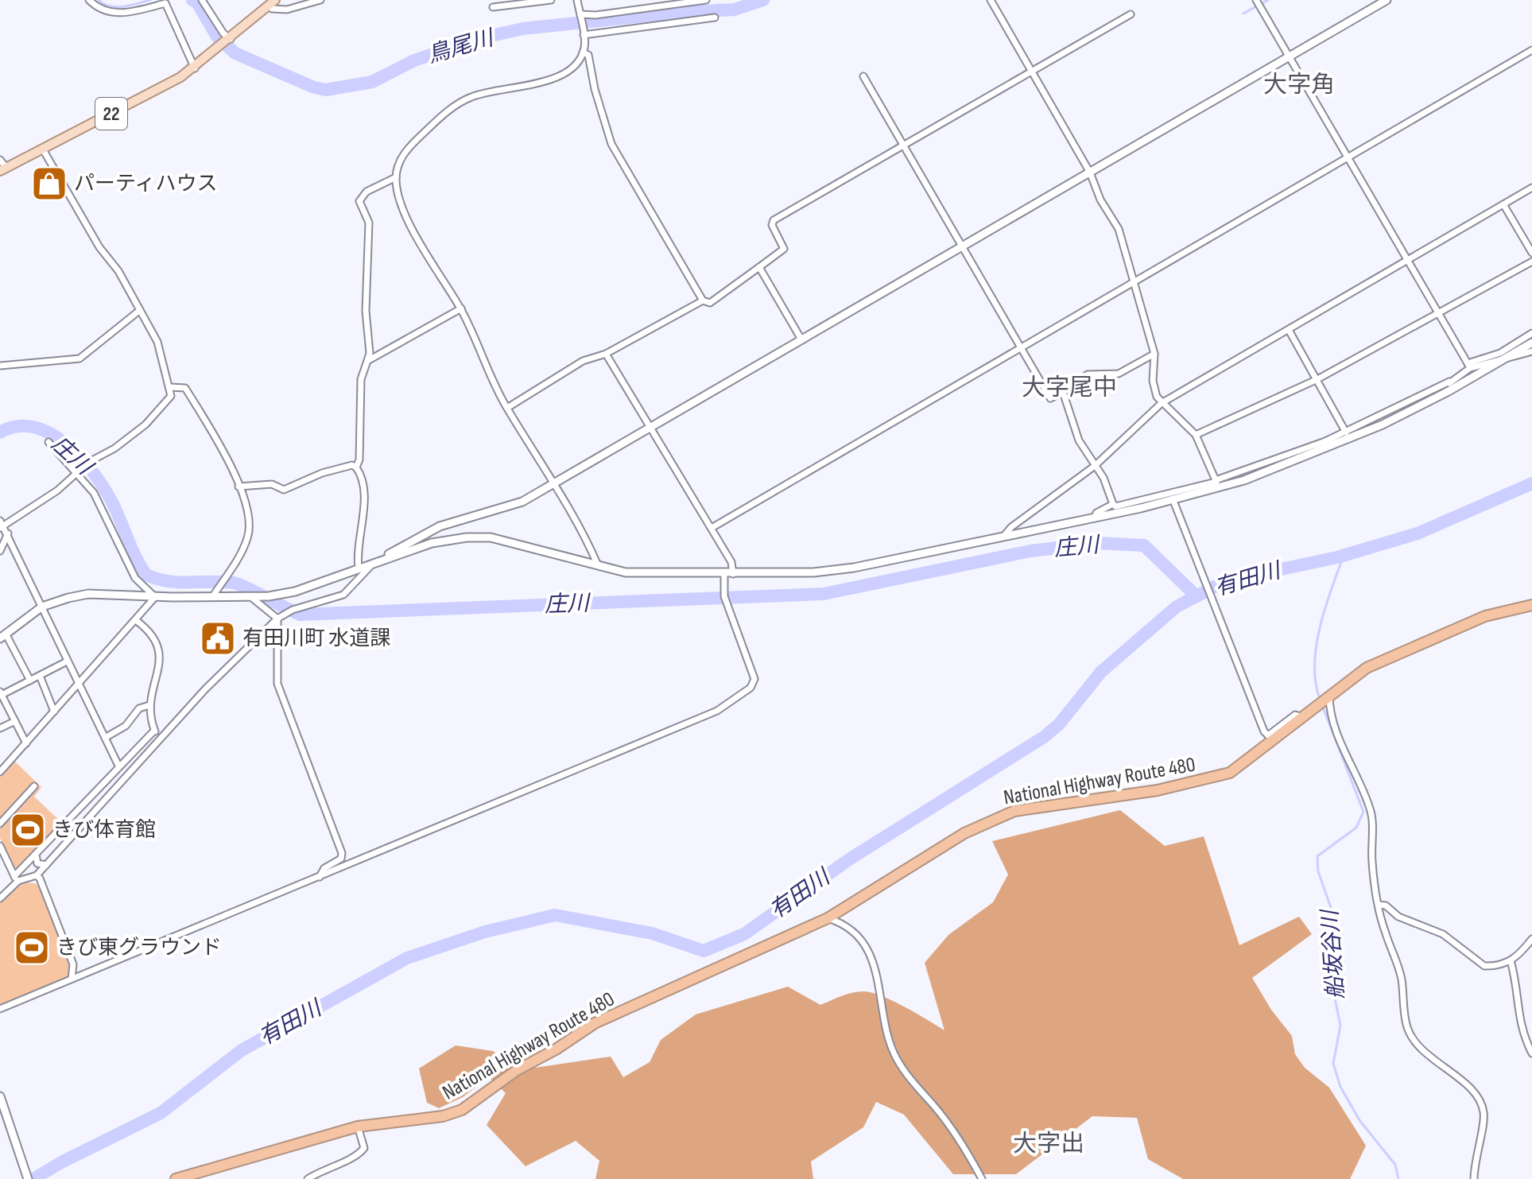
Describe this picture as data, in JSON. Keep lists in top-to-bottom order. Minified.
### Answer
{"streets":{"highway":["National Highway Route 480"],"main road":["22"]},"districts":["大字角","大字尾中","大字出"],"water":["鳥尾川","庄川","有田川","船坂谷川"],"places":{"shop":["パーティハウス"],"public building":["有田川町 水道課"],"sports":["きび体育館","きび東グラウンド"]}}
